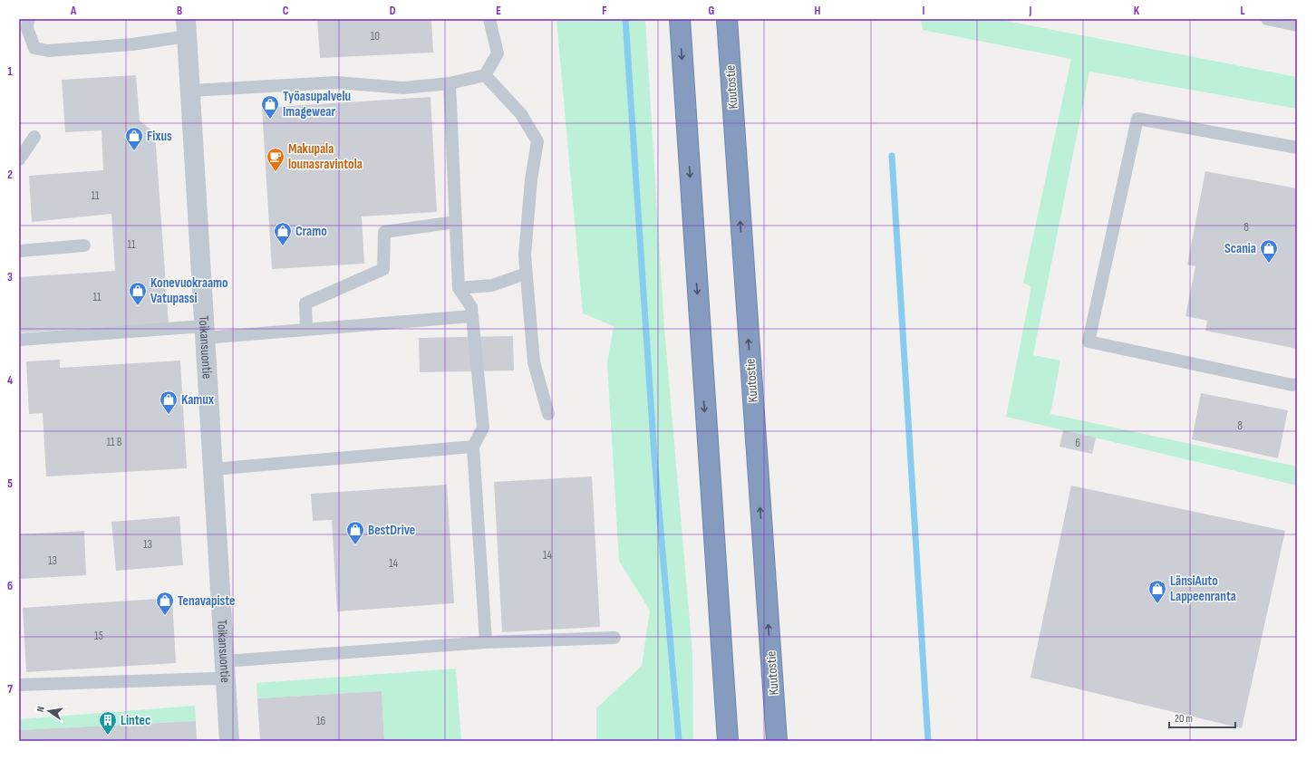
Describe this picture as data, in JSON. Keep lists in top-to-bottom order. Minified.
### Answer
{"streets":{"highway":["Kuutostie"],"street":["Toikansuontie"]},"places":{"shop":["Työasupalvelu Imagewear","Fixus","Cramo","Scania","Konevuokraamo Vatupassi","Kamux","BestDrive","LänsiAuto Lappeenranta","Tenavapiste"],"cafe":["Makupala lounasravintola"],"building":["Lintec"]},"house_numbers":["10","11","8","11","11","8","11 B","6","13","14","13","14","15","16"],"scale_bar":"20 m","north":"left","grid":{"columns":["A","B","C","D","E","F","G","H","I","J","K","L"],"rows":["1","2","3","4","5","6","7"]}}
